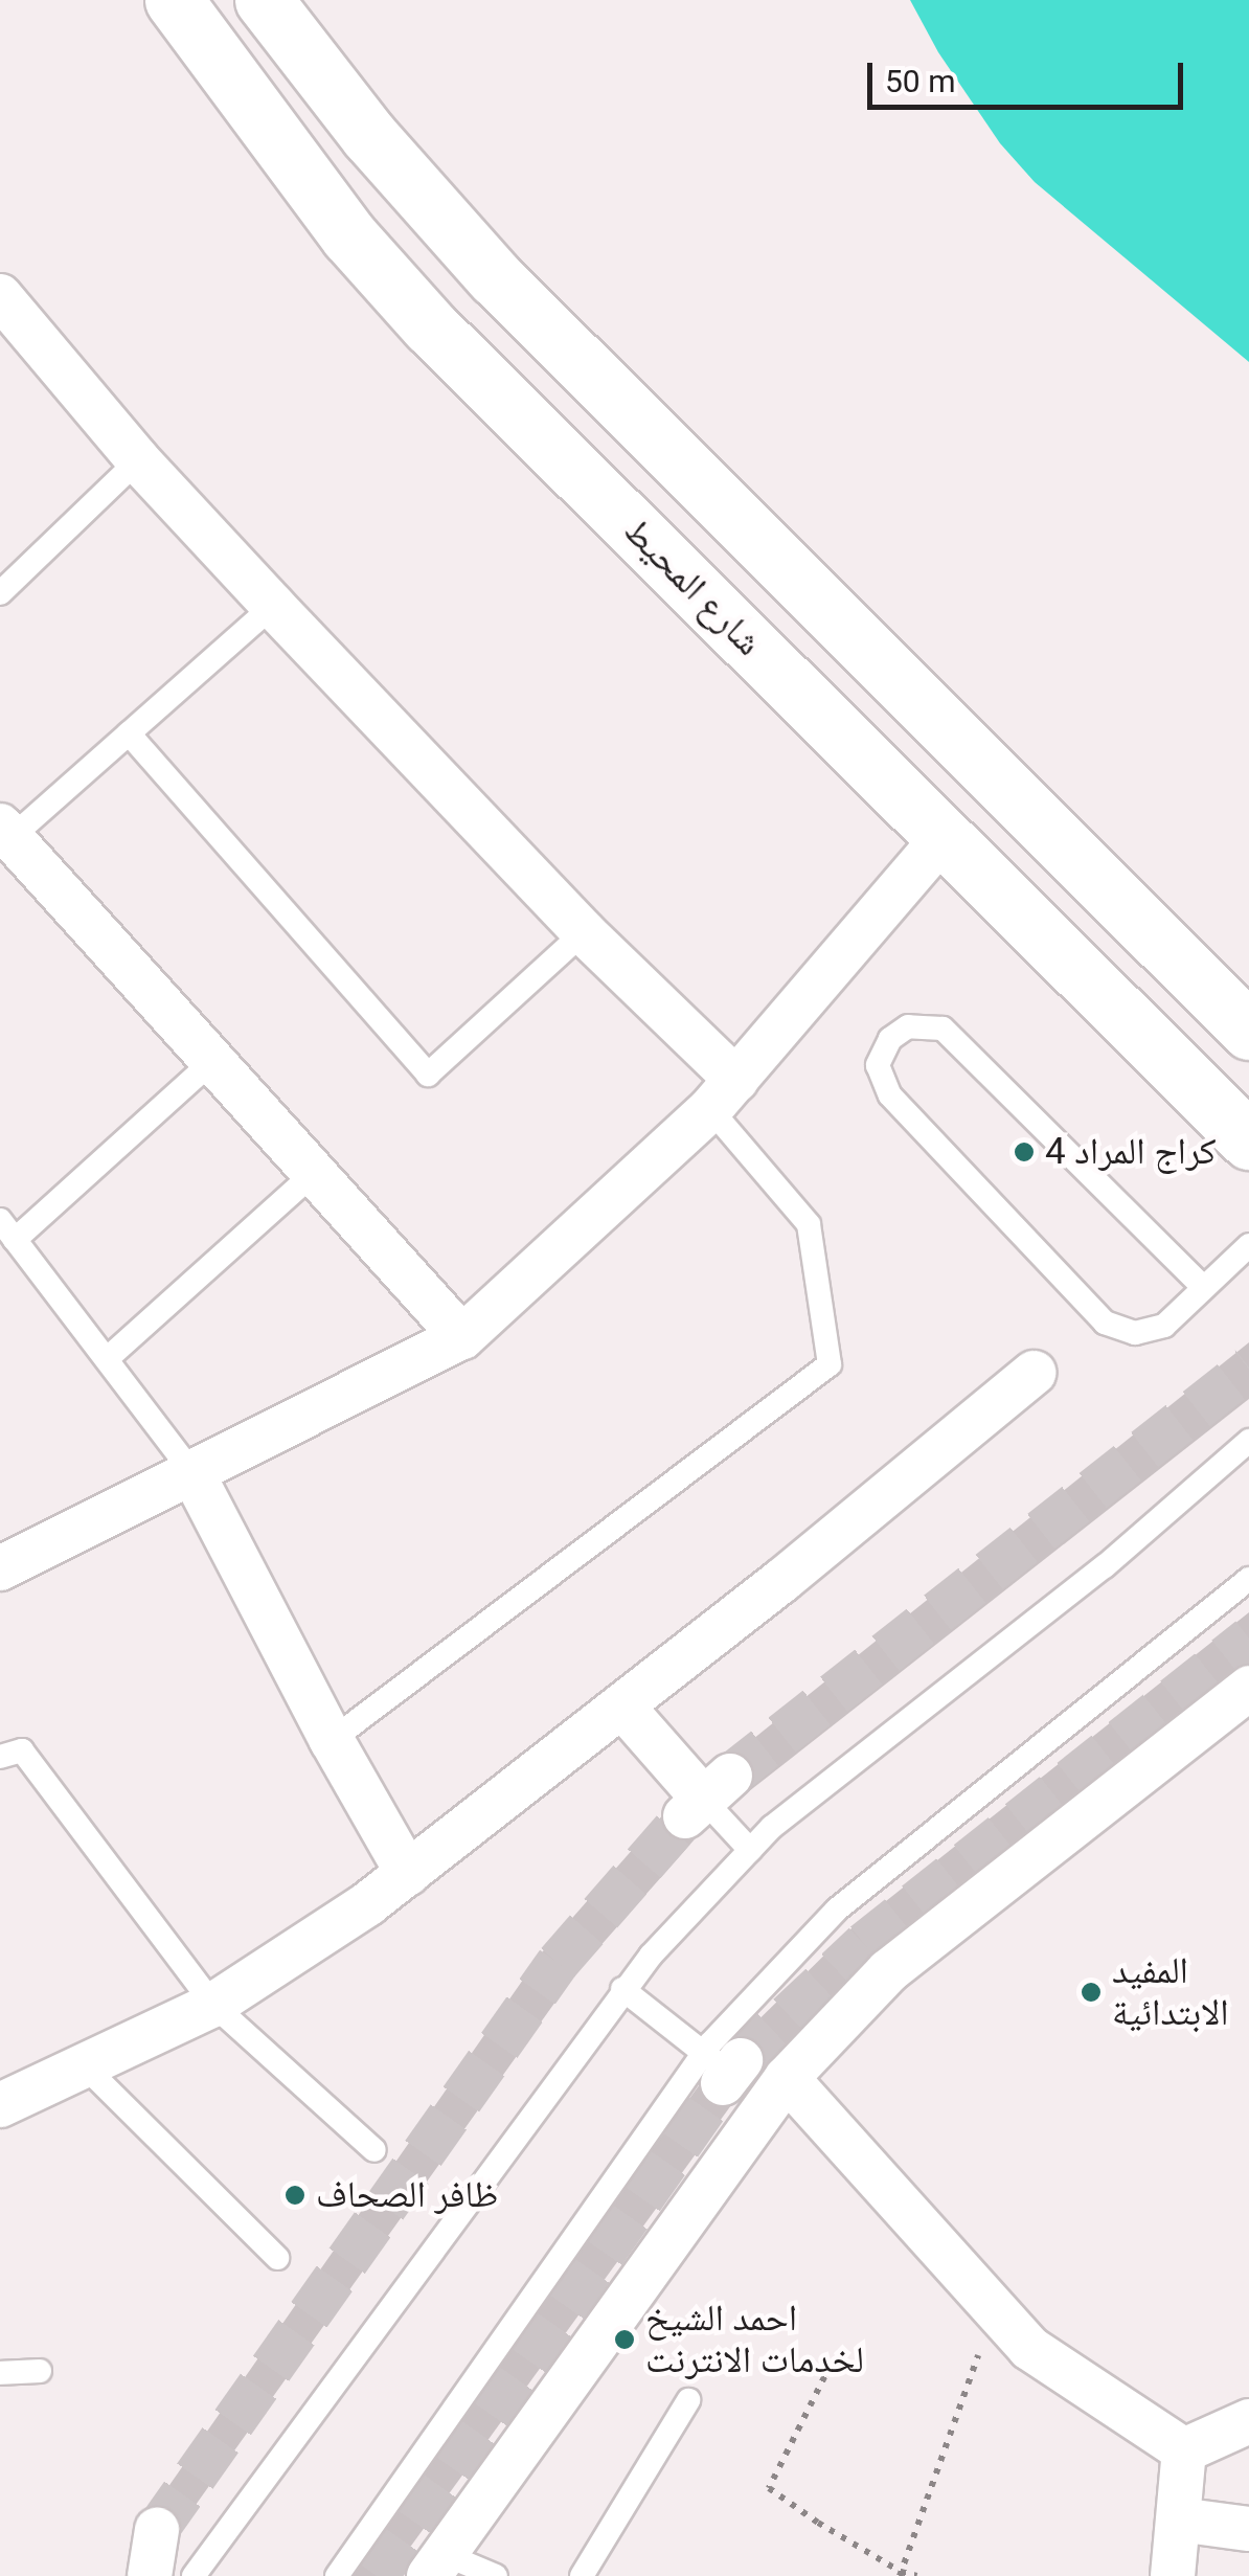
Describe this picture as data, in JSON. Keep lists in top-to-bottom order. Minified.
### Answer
{"streets":{"main road":["شارع المحيط"]},"places":["كراج المراد 4","المفيد الابتدائية","ظافر الصحاف","احمد الشيخ لخدمات الانترنت"],"scale_bar":"50 m"}
